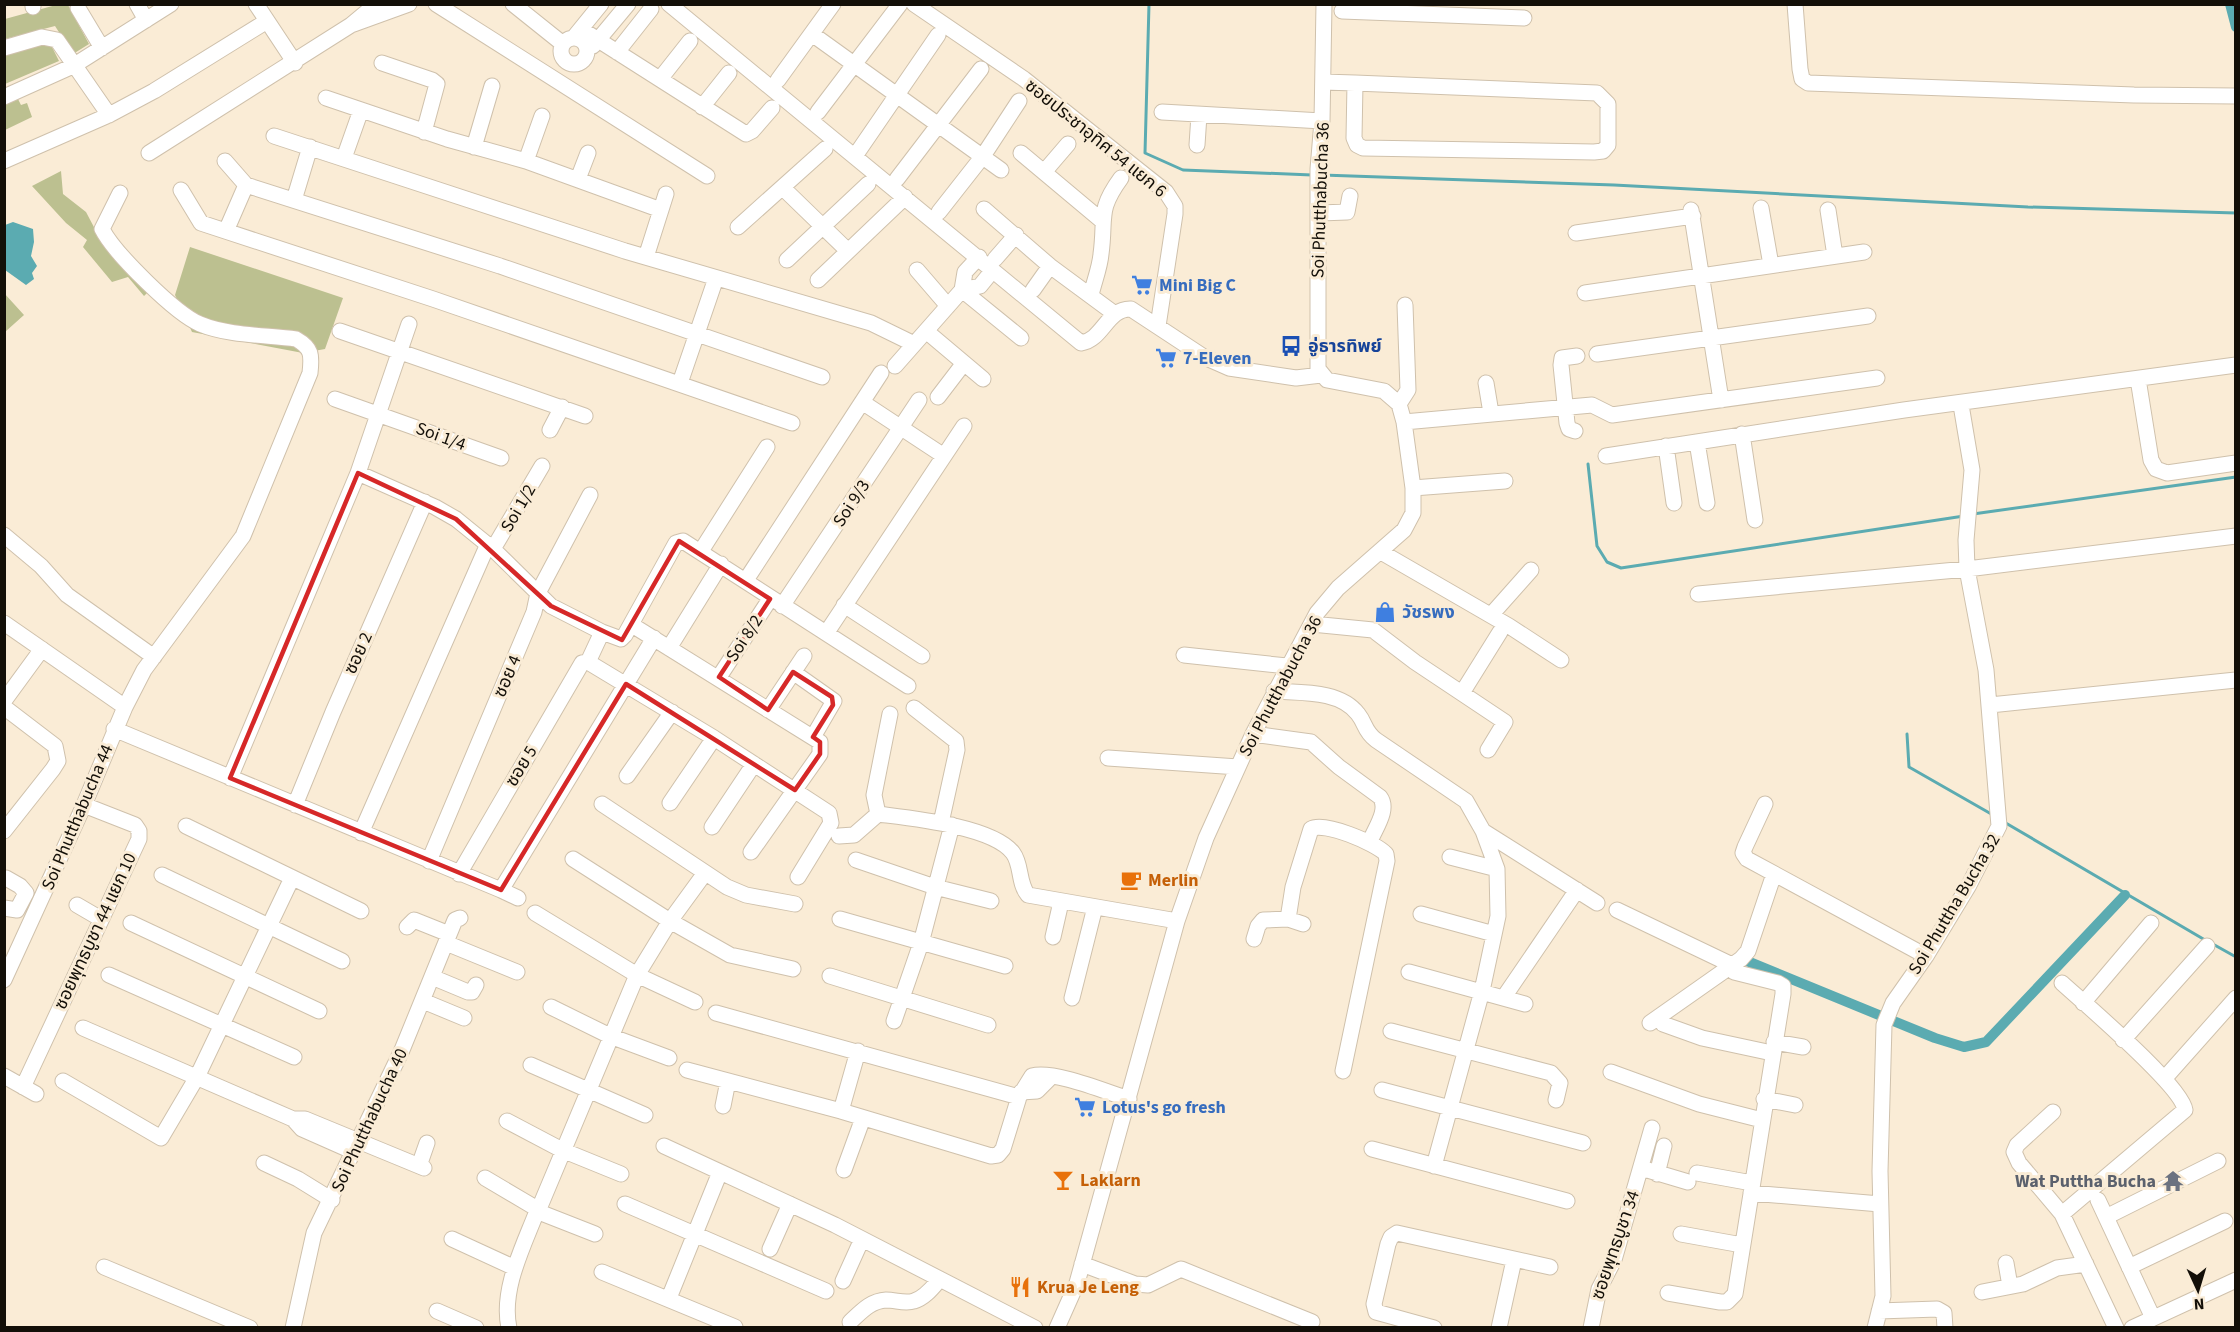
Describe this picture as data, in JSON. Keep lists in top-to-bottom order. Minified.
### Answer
{"streets":{"street":["ซอยประชาอุทิศ 54 แยก 6","Soi Phutthabucha 36","Soi 1/4","Soi 9/3","Soi 1/2","Soi 8/2","ซอย 2","ซอย 4","ซอย 5","Soi Phutthabucha 44","Soi Phuttha Bucha 32","ซอยพุทธบูชา 44 แยก 10","Soi Phutthabucha 40","ซอยพุทธบูชา 34"]},"crossings":[["Soi 9/3","Soi 8/2"],["Soi Phutthabucha 44","ซอยพุทธบูชา 44 แยก 10"]],"places":{"supermarket":["Mini Big C","7-Eleven","Lotus's go fresh"],"bus stop":["อู่ธารทิพย์"],"shop":["วัชรพง"],"cafe":["Merlin"],"bar":["Laklarn"],"temple":["Wat Puttha Bucha"],"restaurant":["Krua Je Leng"]},"north":"bottom"}
